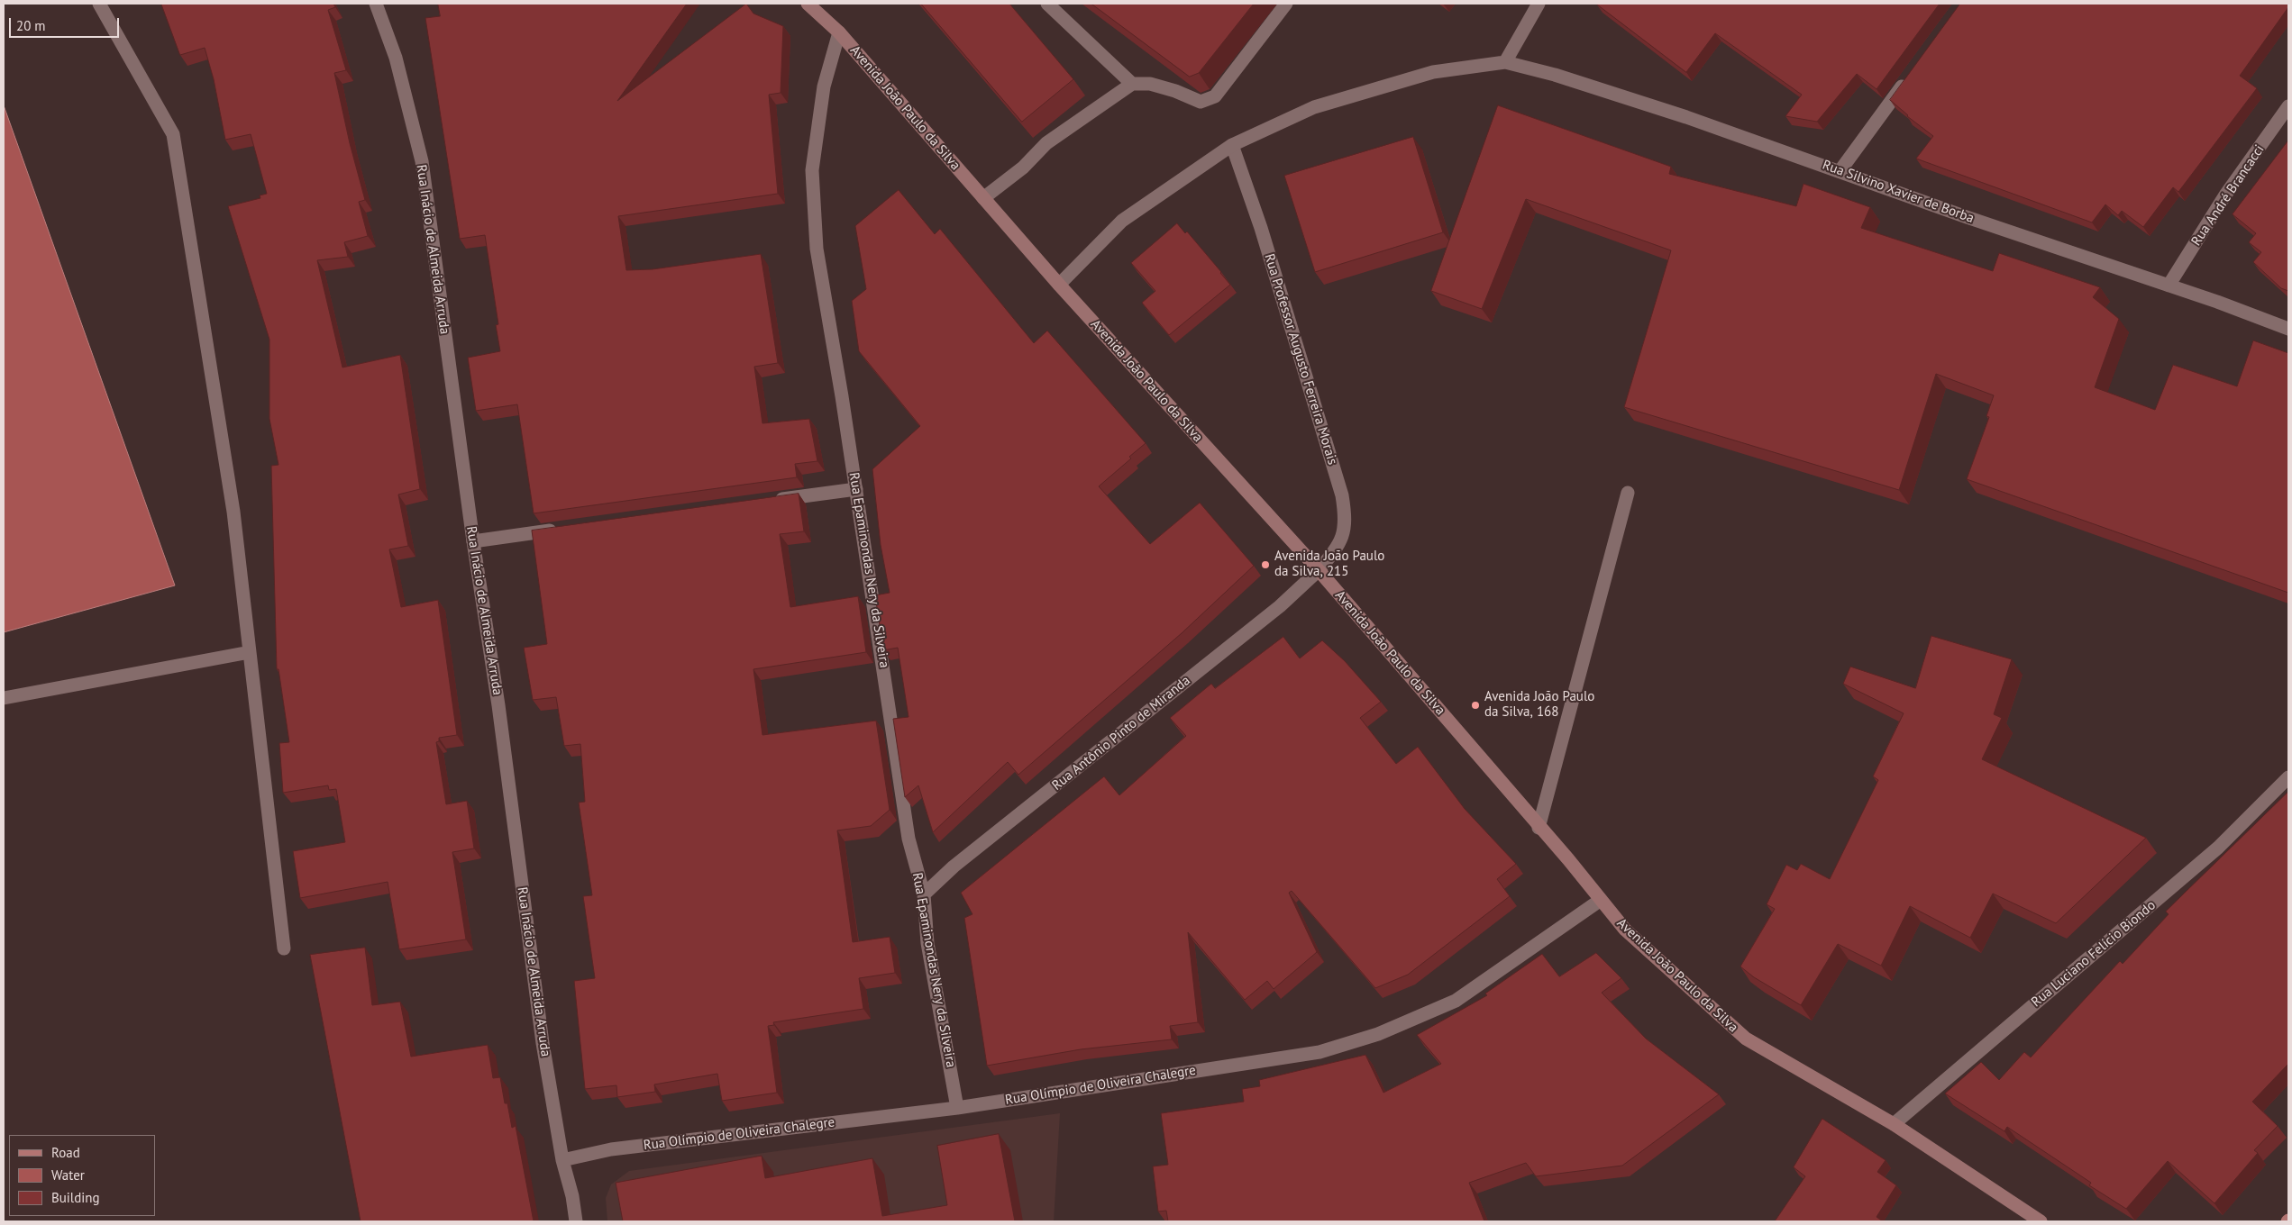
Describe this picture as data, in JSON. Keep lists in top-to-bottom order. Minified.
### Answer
{"streets":{"street":["Avenida João Paulo da Silva","Rua Silvino Xavier de Borba","Rua André Brancacci","Rua Inácio de Almeida Arruda","Rua Professor Augusto Ferreira Morais","Rua Epaminondas Nery da Silveira","Rua Antônio Pinto de Miranda","Rua Luciano Felício Biondo","Rua Olímpio de Oliveira Chalegre"]},"crossings":[["Avenida João Paulo da Silva","Rua Professor Augusto Ferreira Morais"],["Avenida João Paulo da Silva","Rua Epaminondas Nery da Silveira"],["Avenida João Paulo da Silva","Rua Antônio Pinto de Miranda"],["Avenida João Paulo da Silva","Rua Luciano Felício Biondo"],["Avenida João Paulo da Silva","Rua Olímpio de Oliveira Chalegre"],["Rua Silvino Xavier de Borba","Rua André Brancacci"],["Rua Inácio de Almeida Arruda","Rua Olímpio de Oliveira Chalegre"],["Rua Professor Augusto Ferreira Morais","Rua Antônio Pinto de Miranda"],["Rua Epaminondas Nery da Silveira","Rua Antônio Pinto de Miranda"],["Rua Epaminondas Nery da Silveira","Rua Olímpio de Oliveira Chalegre"]],"places":["Avenida João Paulo da Silva, 215","Avenida João Paulo da Silva, 168"],"legend":["Road","Water","Building"],"scale_bar":"20 m"}
